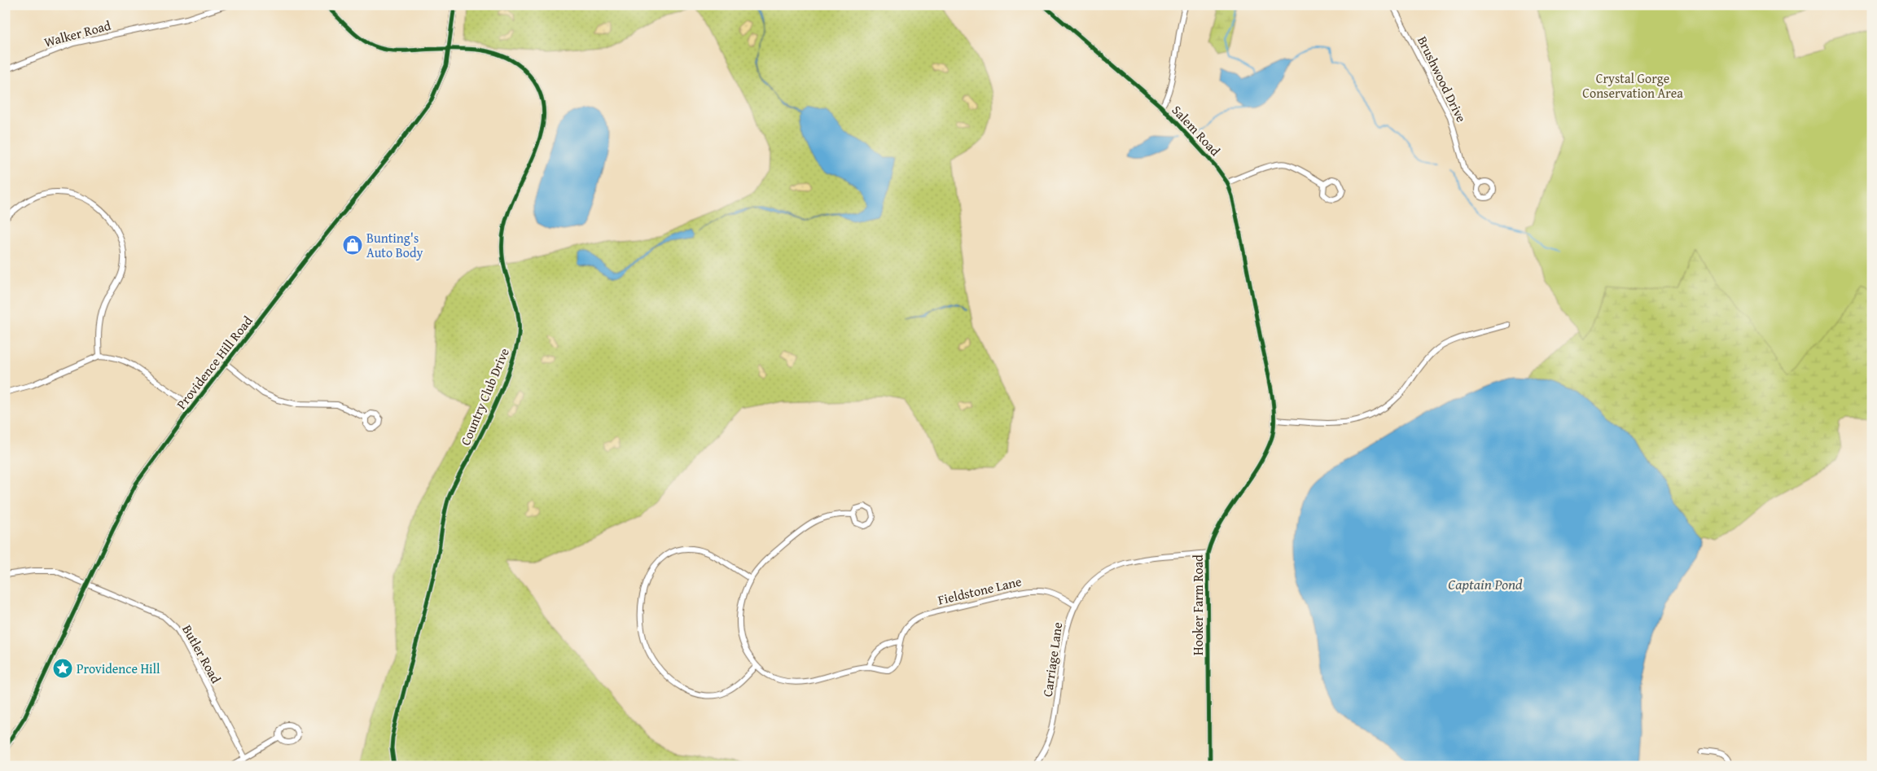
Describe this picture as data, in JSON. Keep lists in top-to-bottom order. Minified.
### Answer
{"streets":{"street":["Walker Road","Brushwood Drive","Salem Road","Providence Hill Road","Country Club Drive","Fieldstone Lane","Hooker Farm Road","Butler Road","Carriage Lane"]},"crossings":[["Salem Road","Hooker Farm Road"],["Providence Hill Road","Country Club Drive"],["Providence Hill Road","Butler Road"],["Fieldstone Lane","Carriage Lane"],["Hooker Farm Road","Carriage Lane"]],"water":["Captain Pond"],"parks":["Crystal Gorge Conservation Area"],"places":{"shop":["Bunting's Auto Body"],"place":["Providence Hill"]}}
